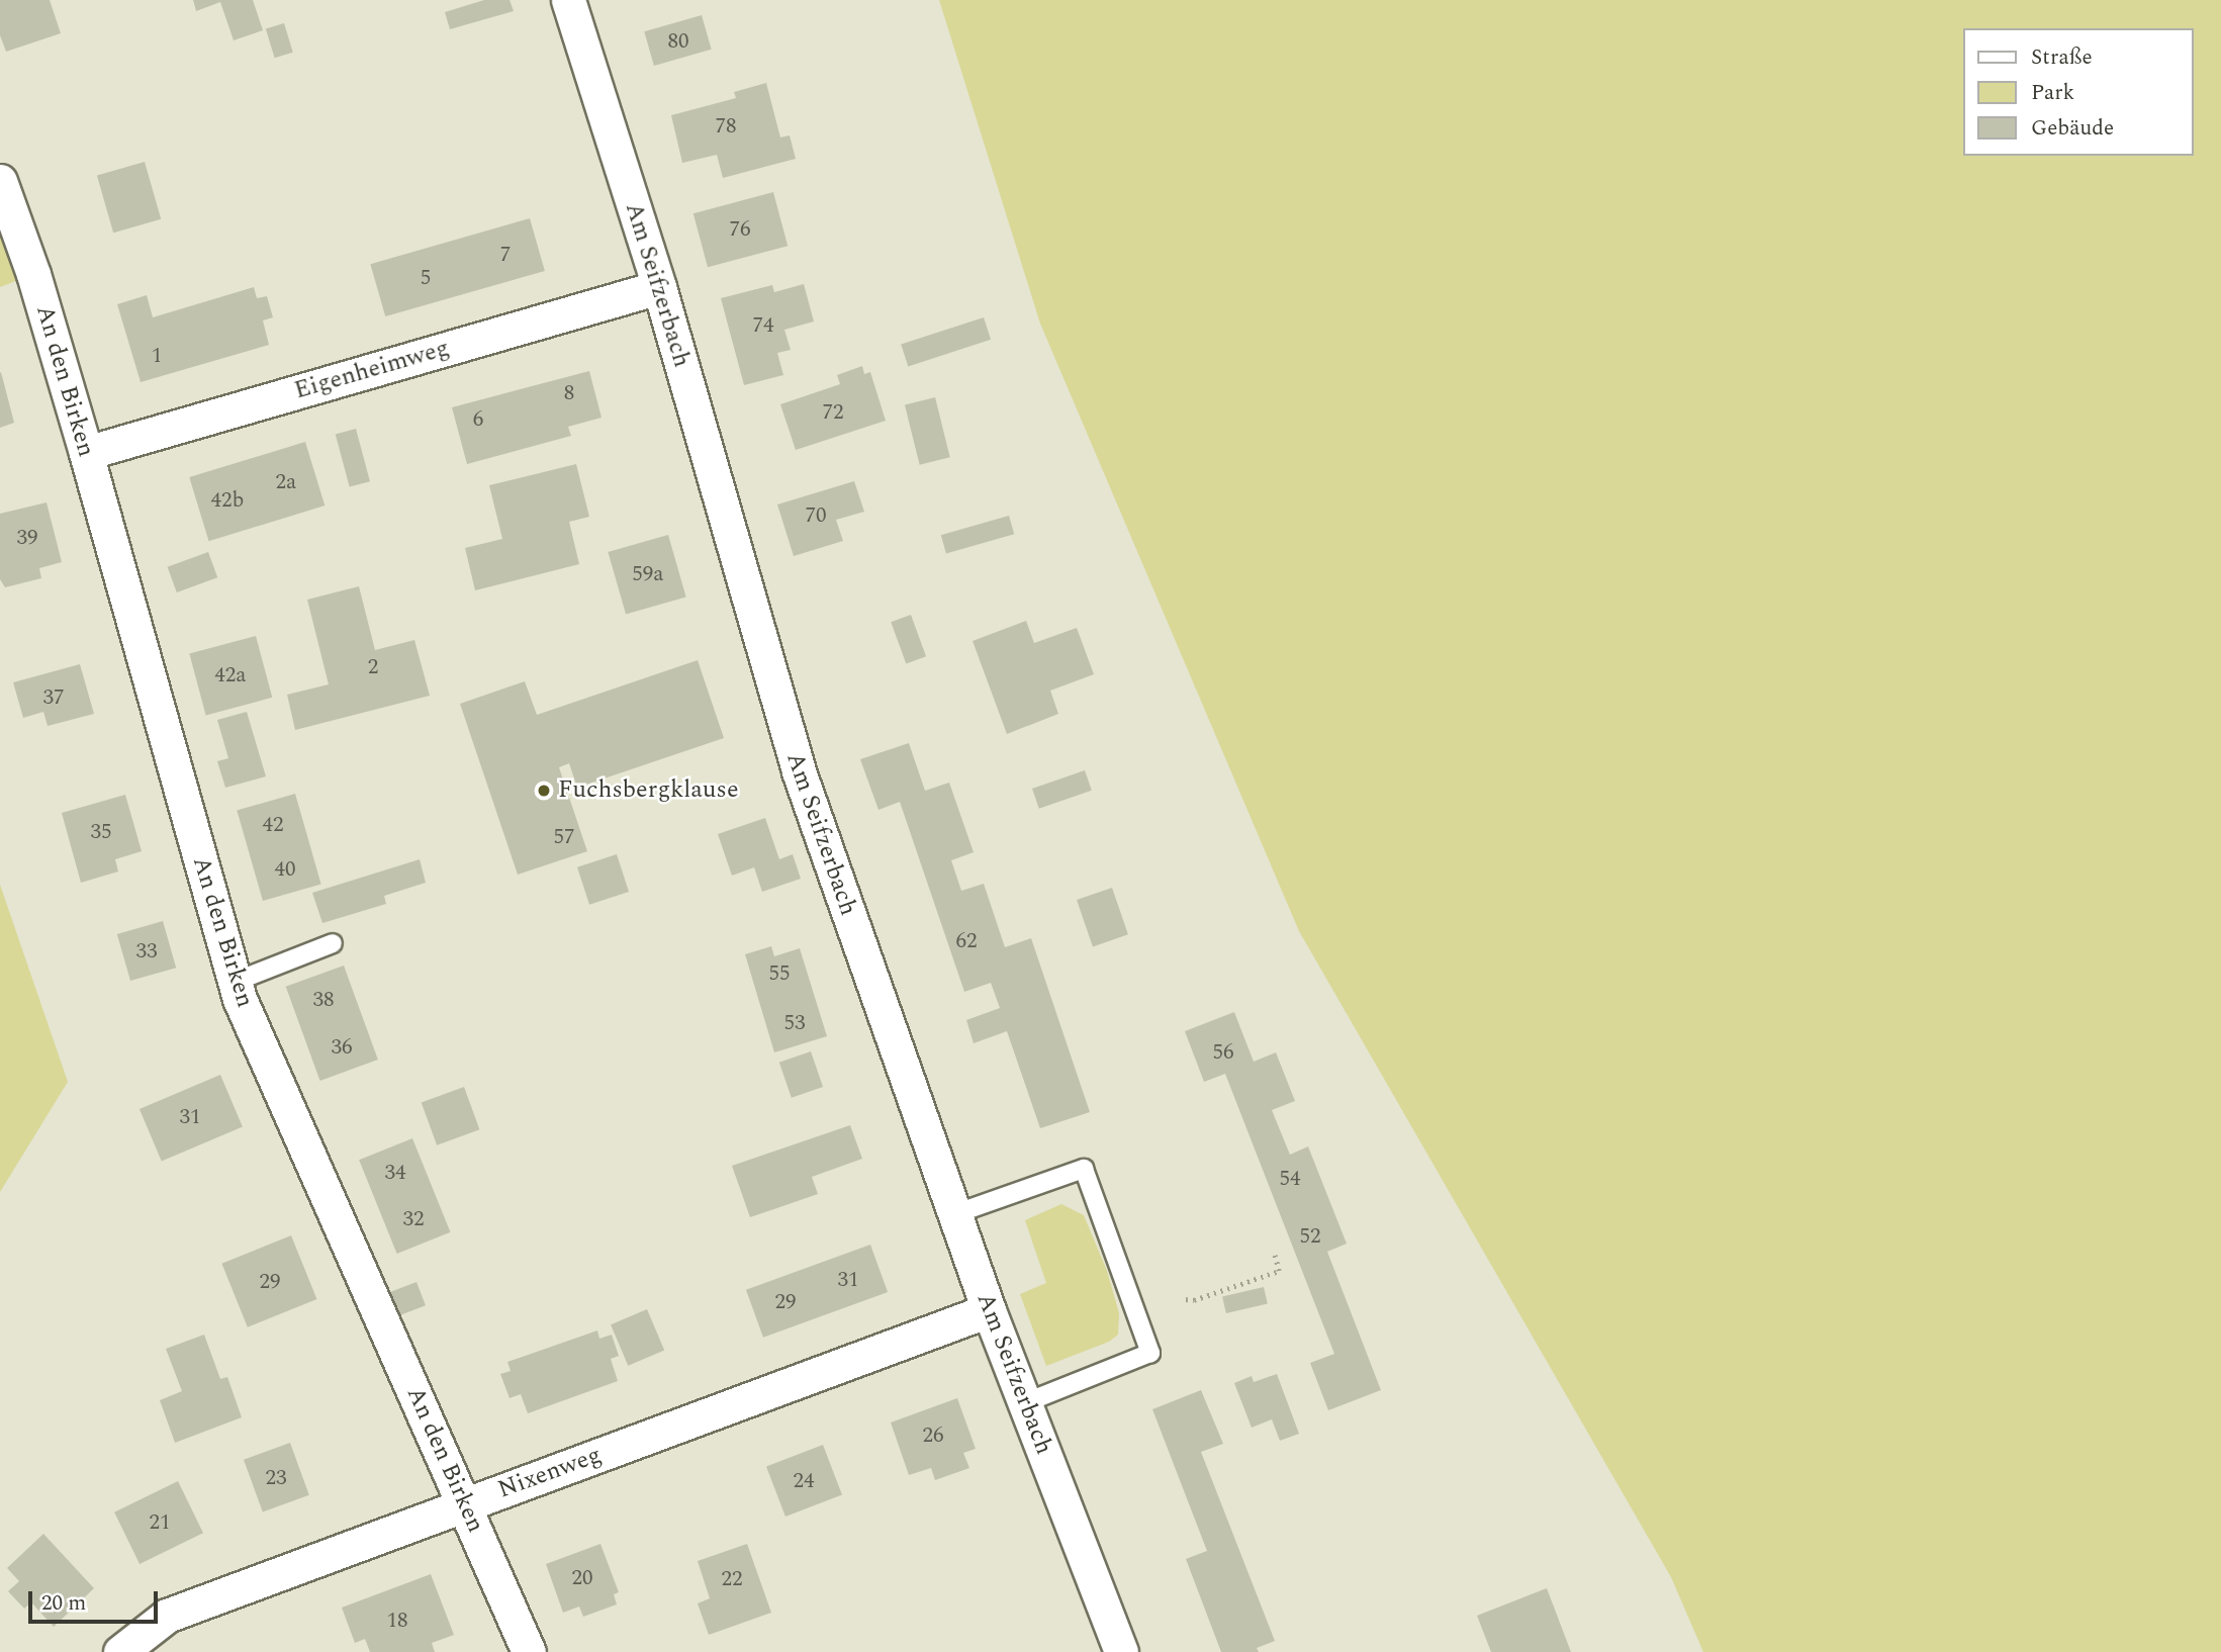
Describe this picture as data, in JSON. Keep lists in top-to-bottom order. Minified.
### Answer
{"streets":{"street":["Am Seifzerbach","Eigenheimweg","An den Birken","Nixenweg"]},"crossings":[["Am Seifzerbach","Eigenheimweg"],["Am Seifzerbach","Nixenweg"],["Eigenheimweg","An den Birken"],["An den Birken","Nixenweg"]],"places":["Fuchsbergklause"],"house_numbers":["80","78","76","7","5","74","1","8","72","6","2a","42b","70","39","59a","2","42a","37","42","35","57","40","62","33","55","38","53","36","56","31","34","54","32","52","31","29","29","26","23","24","21","20","22","18"],"legend":["Straße","Park","Gebäude"],"scale_bar":"20 m"}
